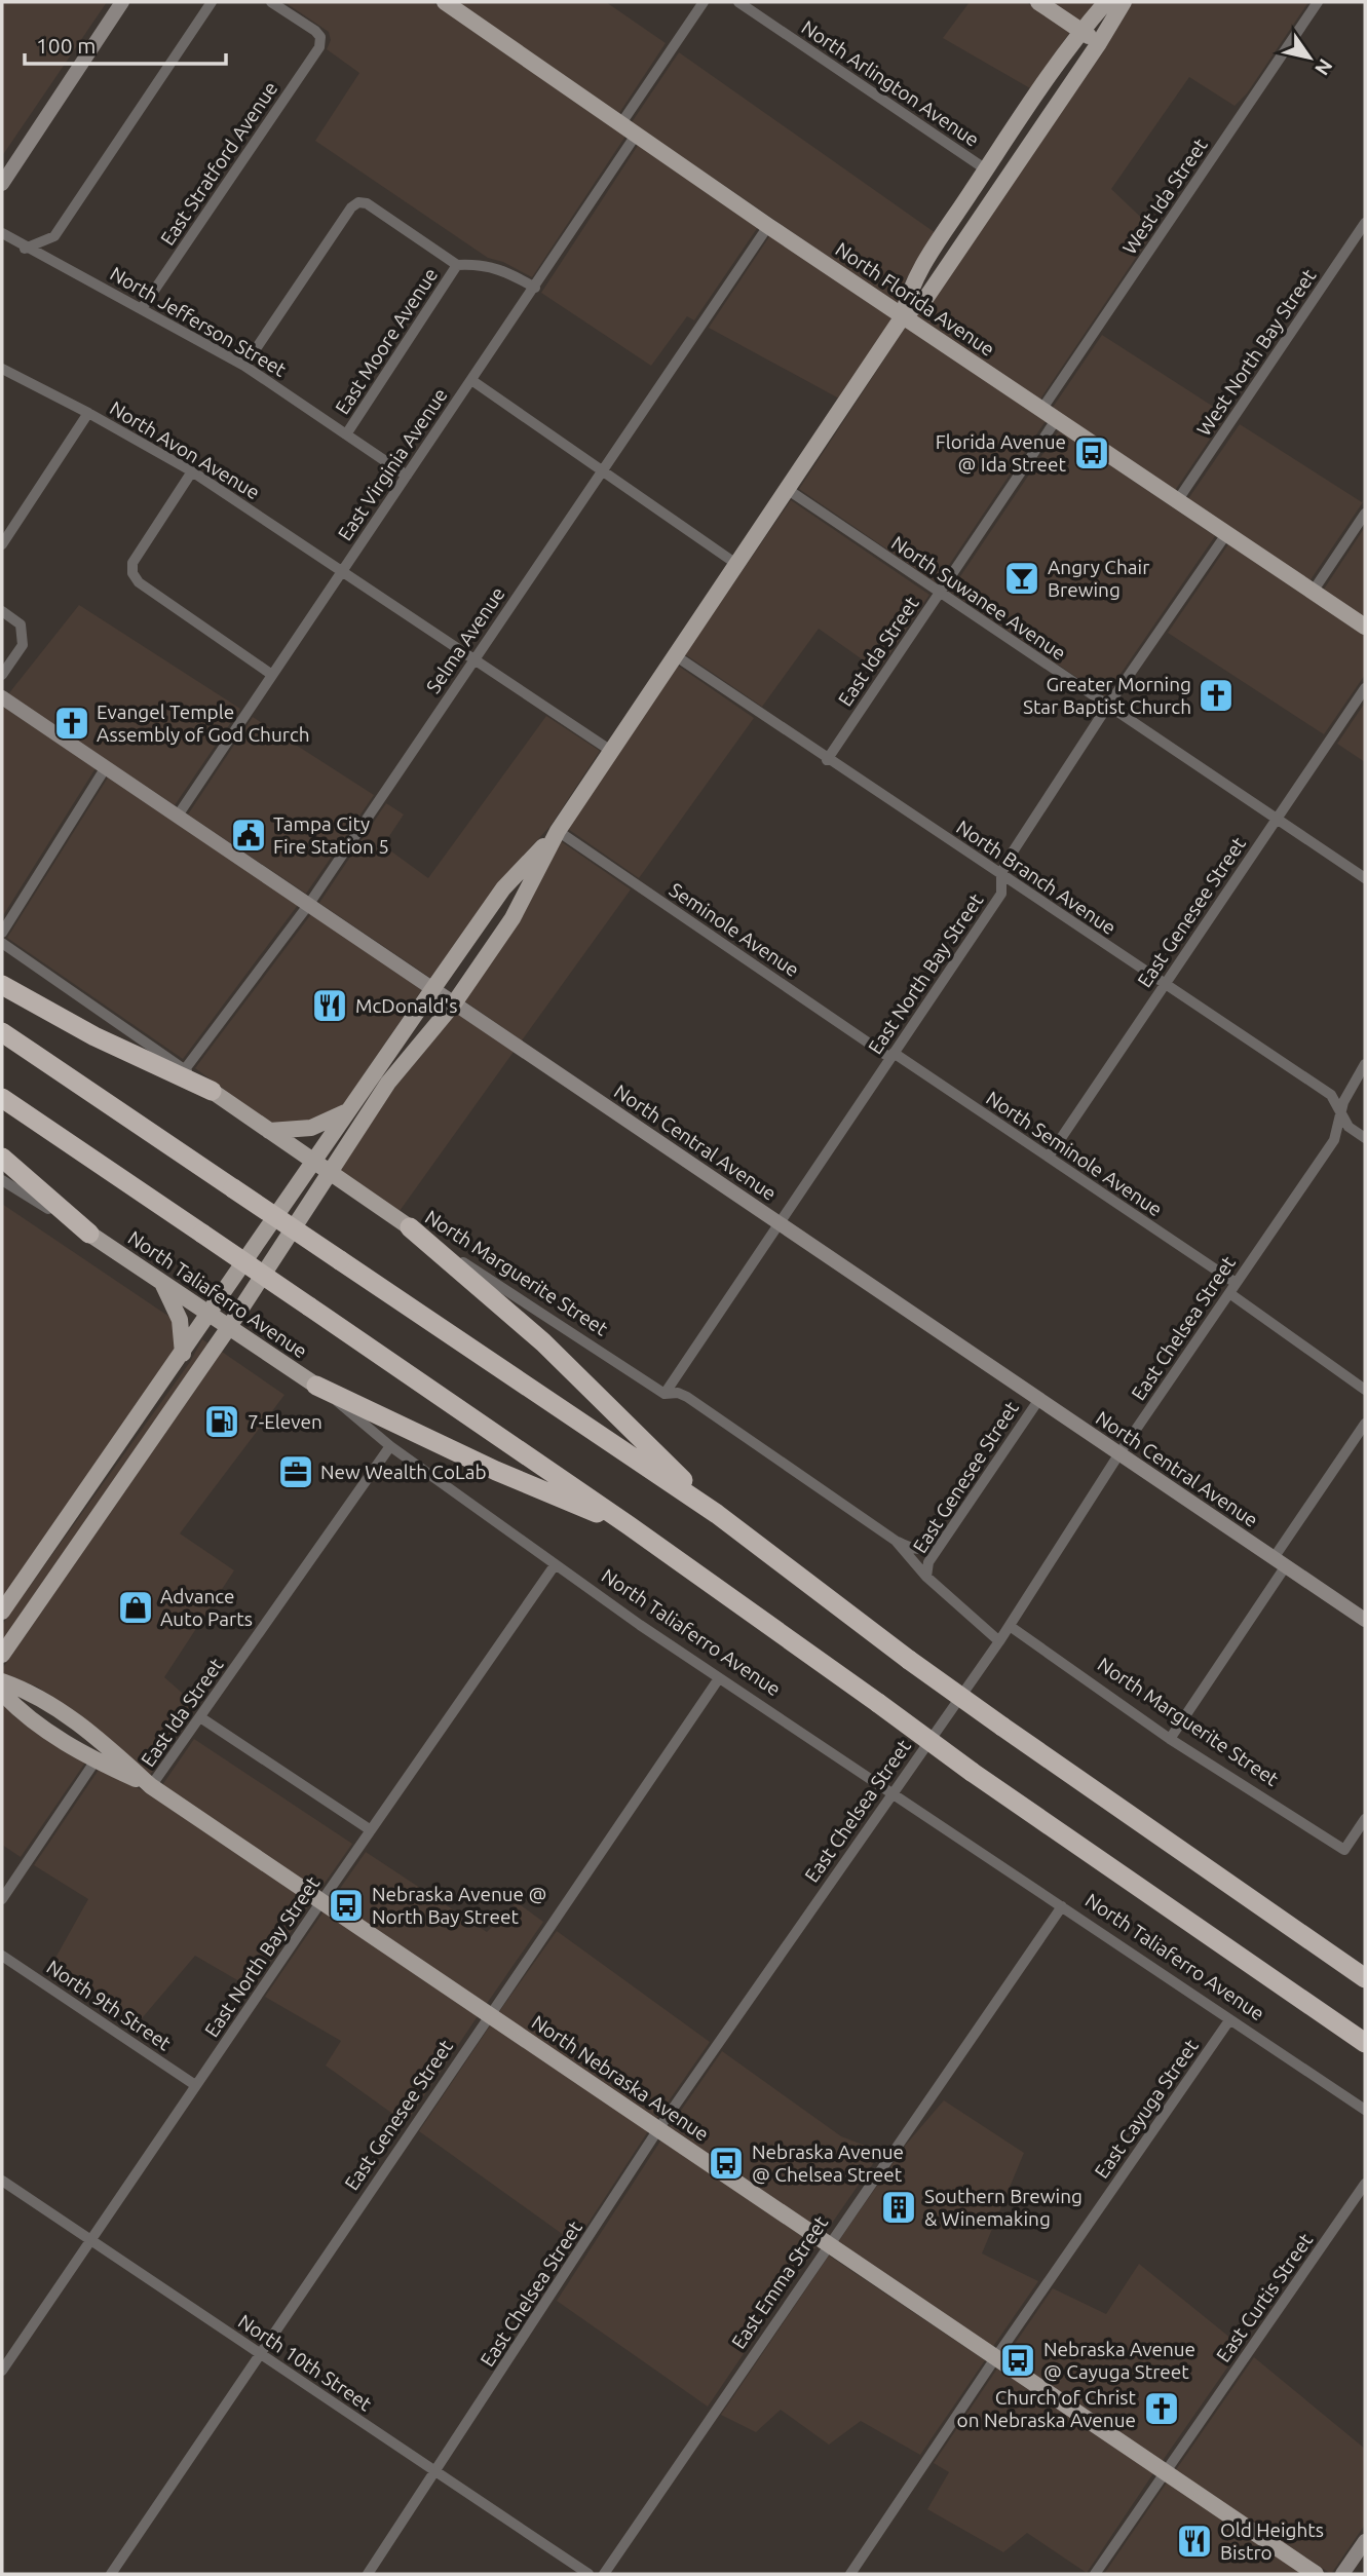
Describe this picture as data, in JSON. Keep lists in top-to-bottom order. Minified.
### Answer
{"streets":{"main road":["North Florida Avenue","North Marguerite Street","North Taliaferro Avenue","North Nebraska Avenue"],"street":["North Arlington Avenue","East Stratford Avenue","West Ida Street","North Jefferson Street","East Moore Avenue","West North Bay Street","North Avon Avenue","East Virginia Avenue","North Suwanee Avenue","Selma Avenue","East Ida Street","North Branch Avenue","East Genesee Street","Seminole Avenue","East North Bay Street","North Central Avenue","North Seminole Avenue","East Chelsea Street","North 9th Street","East Cayuga Street","East Emma Street","East Curtis Street","North 10th Street"]},"crossings":[["East Stratford Avenue","North Jefferson Street"],["West Ida Street","North Florida Avenue"],["North Florida Avenue","West North Bay Street"],["North Florida Avenue","East Virginia Avenue"],["North Florida Avenue","Selma Avenue"],["North Florida Avenue","East Ida Street"],["North Florida Avenue","East North Bay Street"],["North Jefferson Street","East Moore Avenue"],["North Jefferson Street","East Virginia Avenue"],["East Moore Avenue","East Virginia Avenue"],["North Avon Avenue","East Virginia Avenue"],["North Avon Avenue","Selma Avenue"],["East Virginia Avenue","North Central Avenue"],["North Suwanee Avenue","East Ida Street"],["North Suwanee Avenue","East Genesee Street"],["North Suwanee Avenue","East North Bay Street"],["Selma Avenue","North Central Avenue"],["Selma Avenue","North Marguerite Street"],["East Ida Street","North Branch Avenue"],["East Ida Street","North Taliaferro Avenue"],["East Ida Street","North Nebraska Avenue"],["North Branch Avenue","East Genesee Street"],["North Branch Avenue","East North Bay Street"],["North Branch Avenue","East Chelsea Street"],["East Genesee Street","North Central Avenue"],["East Genesee Street","North Seminole Avenue"],["East Genesee Street","North Marguerite Street"],["East Genesee Street","North Taliaferro Avenue"],["East Genesee Street","North Nebraska Avenue"],["East Genesee Street","North 10th Street"],["Seminole Avenue","East North Bay Street"],["Seminole Avenue","North Seminole Avenue"],["East North Bay Street","North Central Avenue"],["East North Bay Street","North Seminole Avenue"],["East North Bay Street","North Marguerite Street"],["East North Bay Street","North Taliaferro Avenue"],["East North Bay Street","North 9th Street"],["East North Bay Street","North Nebraska Avenue"],["East North Bay Street","North 10th Street"],["North Central Avenue","East Chelsea Street"],["North Seminole Avenue","East Chelsea Street"],["North Marguerite Street","East Chelsea Street"],["North Taliaferro Avenue","East Chelsea Street"],["North Taliaferro Avenue","East Cayuga Street"],["North Taliaferro Avenue","East Emma Street"],["East Chelsea Street","North Nebraska Avenue"],["East Chelsea Street","North 10th Street"],["North Nebraska Avenue","East Cayuga Street"],["North Nebraska Avenue","East Emma Street"],["North Nebraska Avenue","East Curtis Street"]],"places":{"bus stop":["Florida Avenue @ Ida Street","Nebraska Avenue @ North Bay Street","Nebraska Avenue @ Chelsea Street","Nebraska Avenue @ Cayuga Street"],"bar":["Angry Chair Brewing"],"church":["Greater Morning Star Baptist Church","Evangel Temple Assembly of God Church","Church of Christ on Nebraska Avenue"],"public building":["Tampa City Fire Station 5"],"restaurant":["McDonald's","Old Heights Bistro"],"fuel station":["7-Eleven"],"office":["New Wealth CoLab"],"shop":["Advance Auto Parts"],"building":["Southern Brewing & Winemaking"]},"scale_bar":"100 m","north":"bottom right"}
